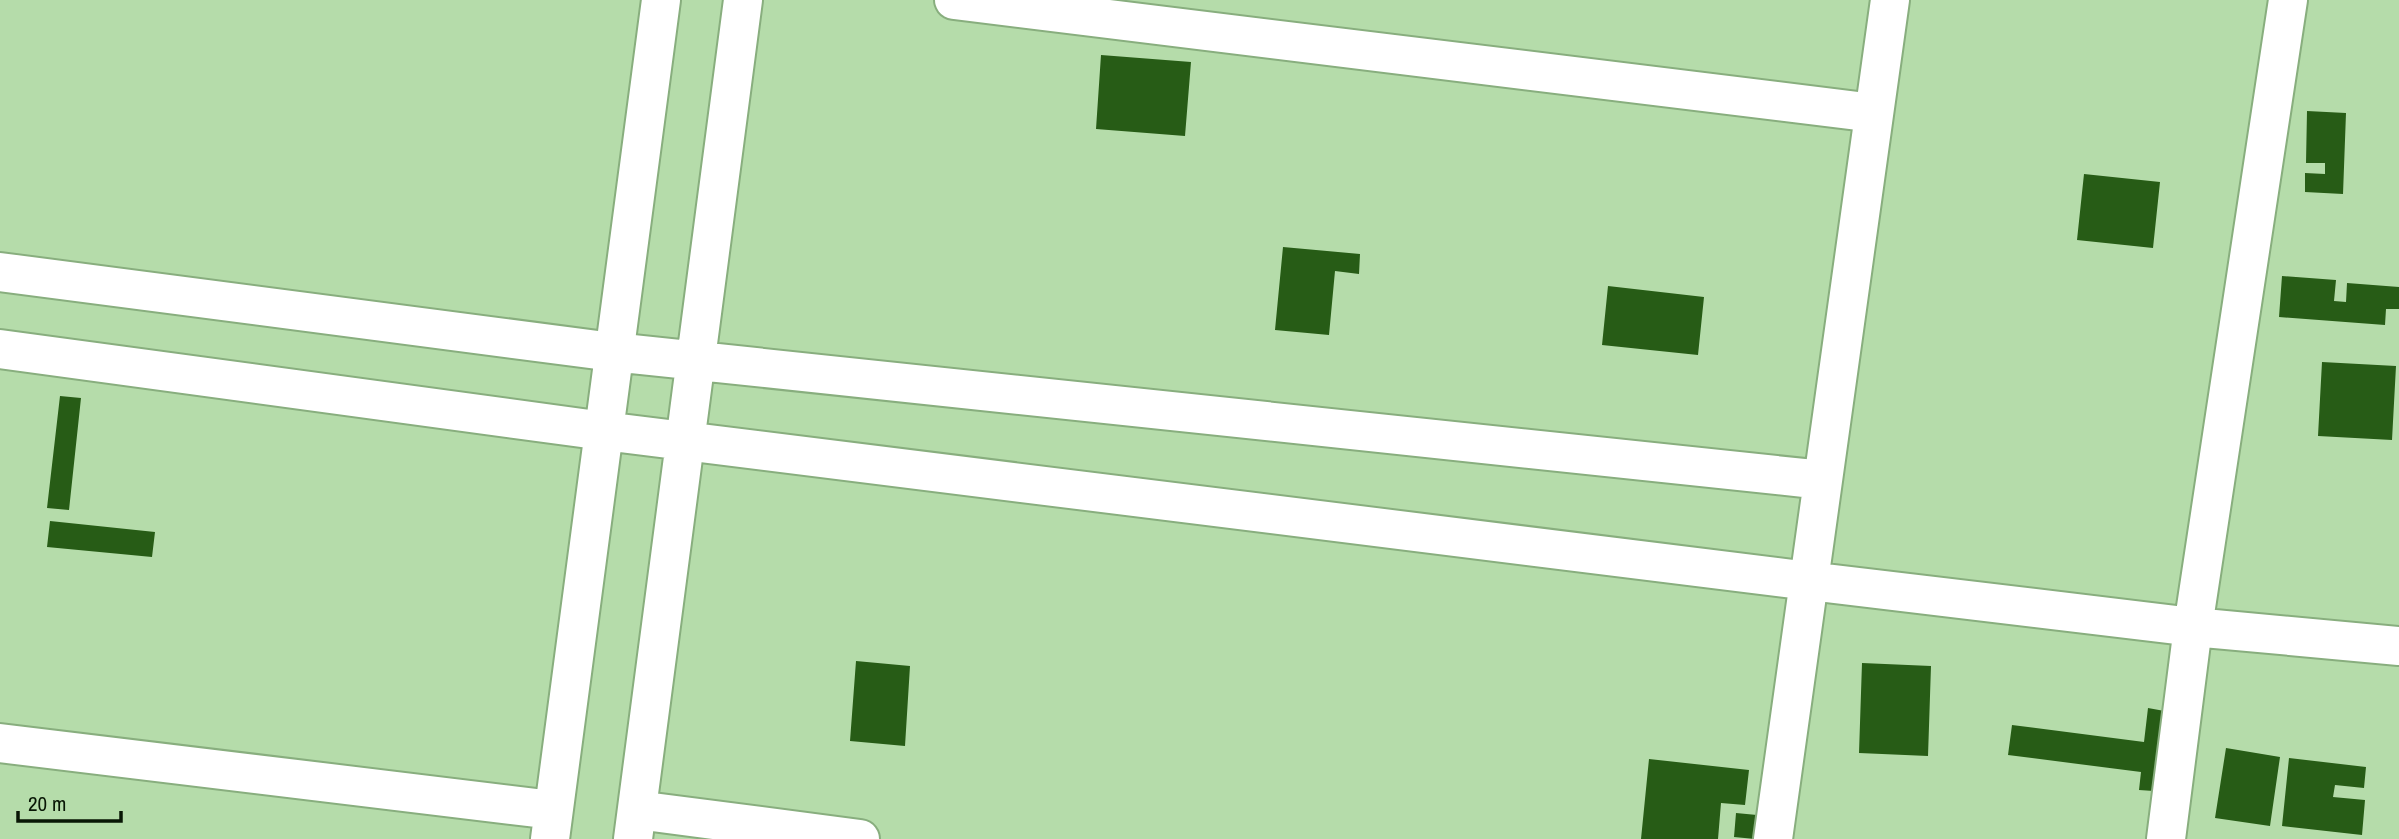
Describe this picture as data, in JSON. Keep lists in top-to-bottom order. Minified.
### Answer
{"scale_bar":"20 m"}
